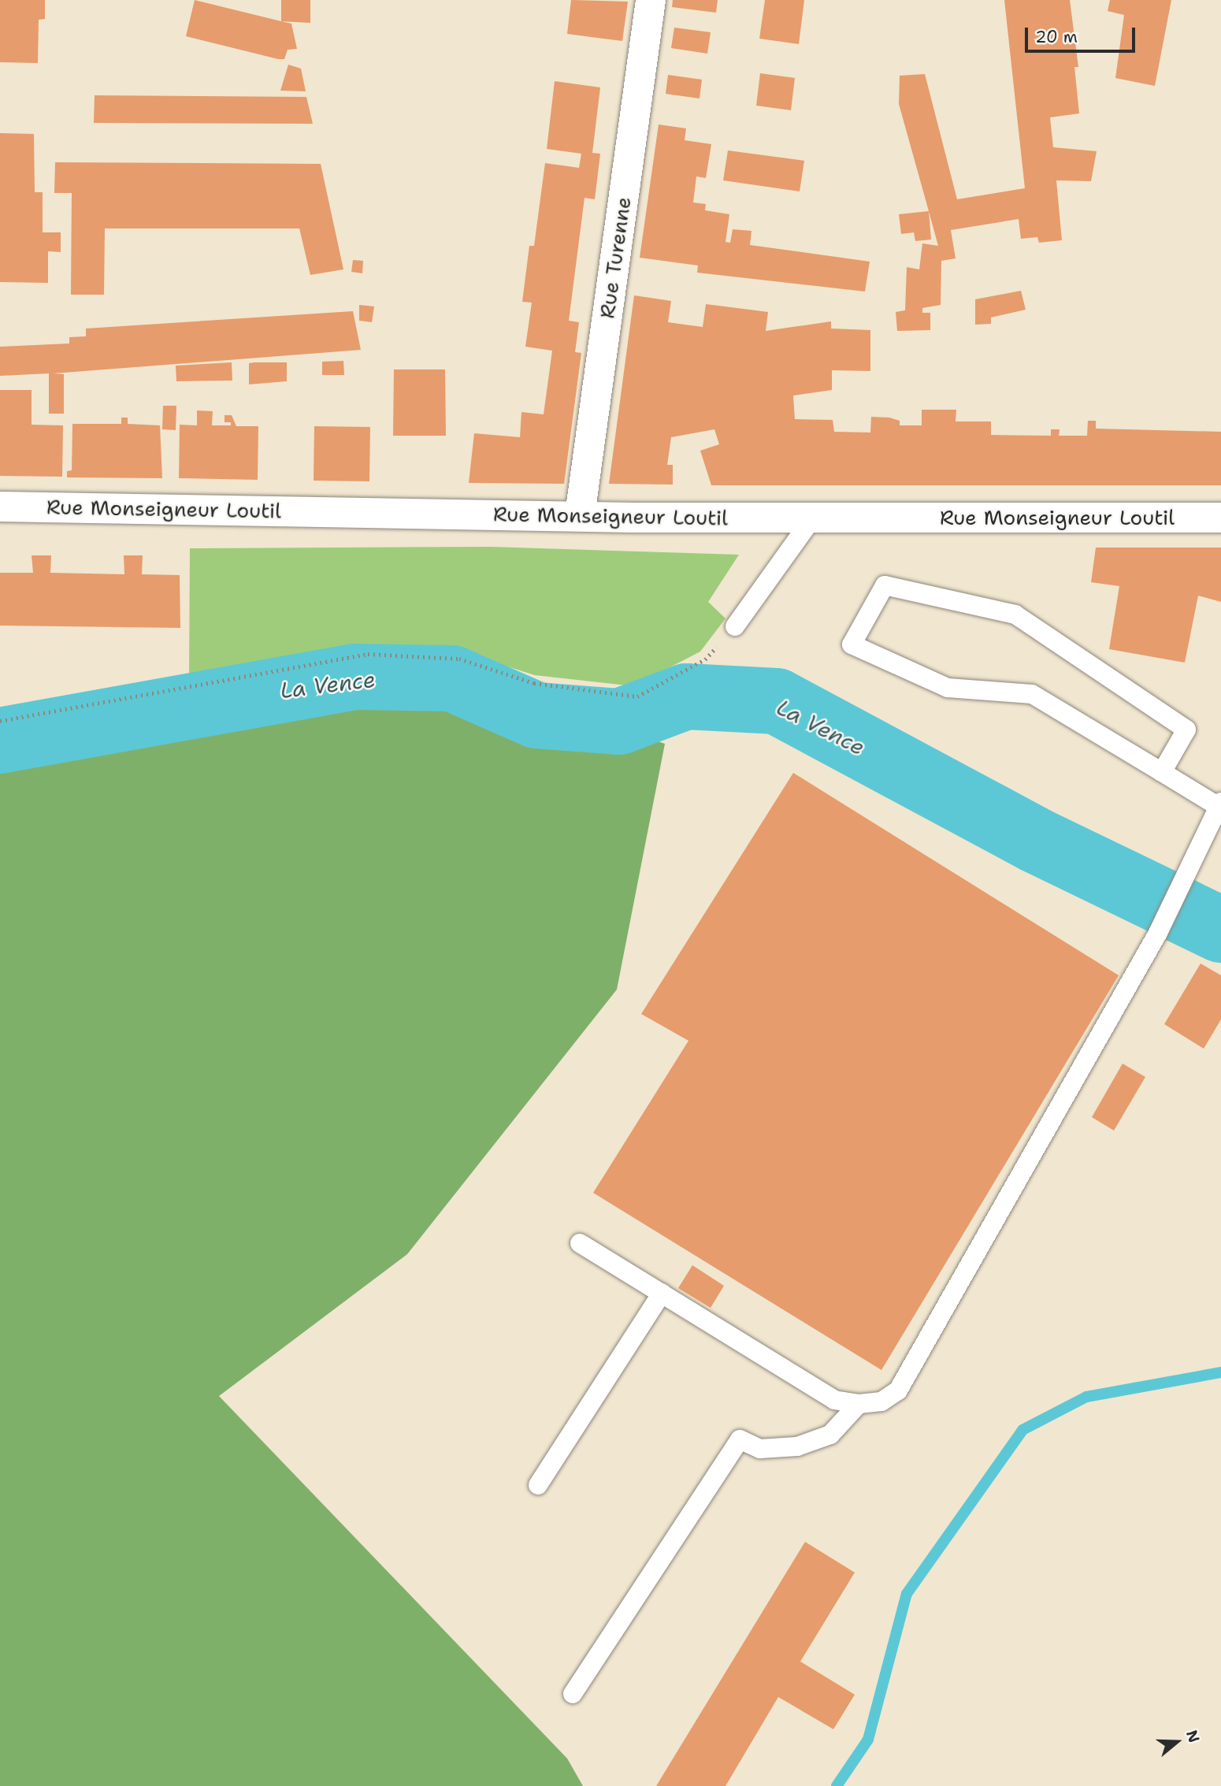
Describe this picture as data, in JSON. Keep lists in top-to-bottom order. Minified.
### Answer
{"streets":{"street":["Rue Turenne","Rue Monseigneur Loutil"]},"crossings":[["Rue Turenne","Rue Monseigneur Loutil"]],"water":["La Vence"],"scale_bar":"20 m","north":"right"}
